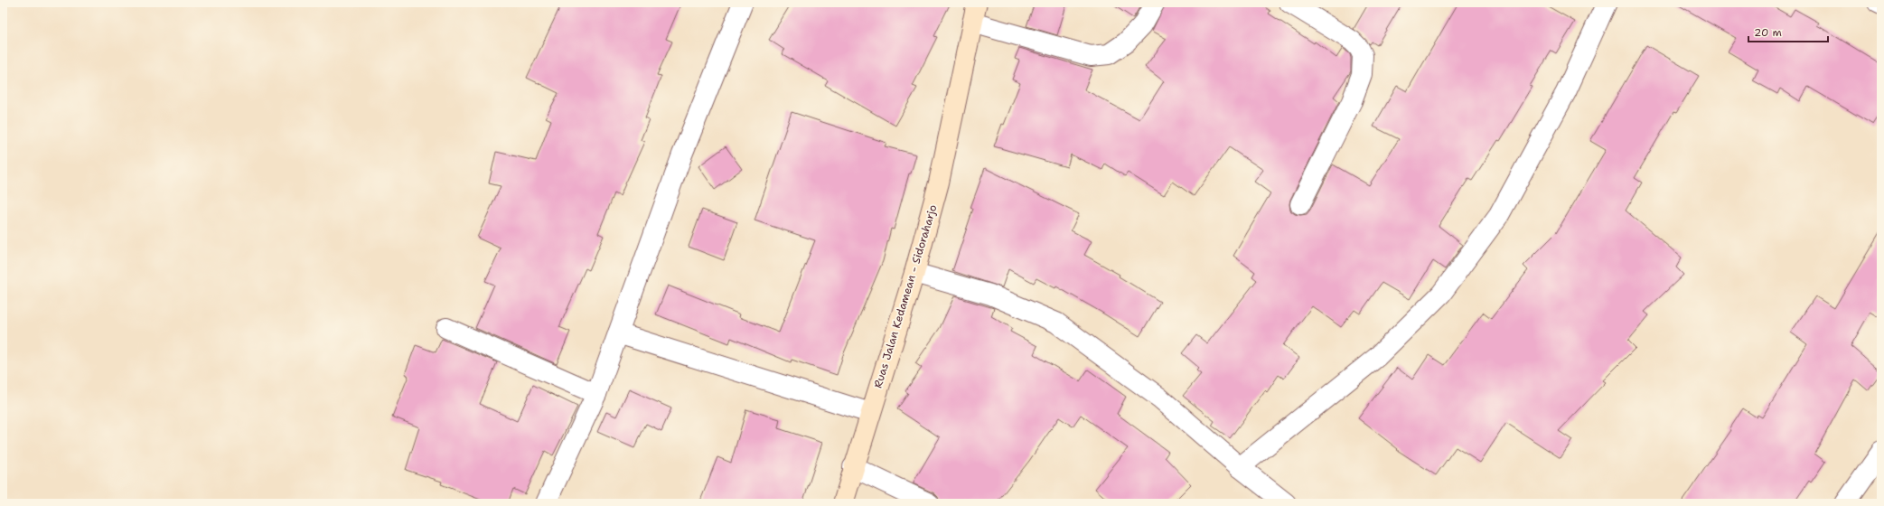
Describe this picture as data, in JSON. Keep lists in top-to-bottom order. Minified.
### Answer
{"streets":{"main road":["Ruas Jalan Kedamean - Sidoraharjo"]},"scale_bar":"20 m"}
